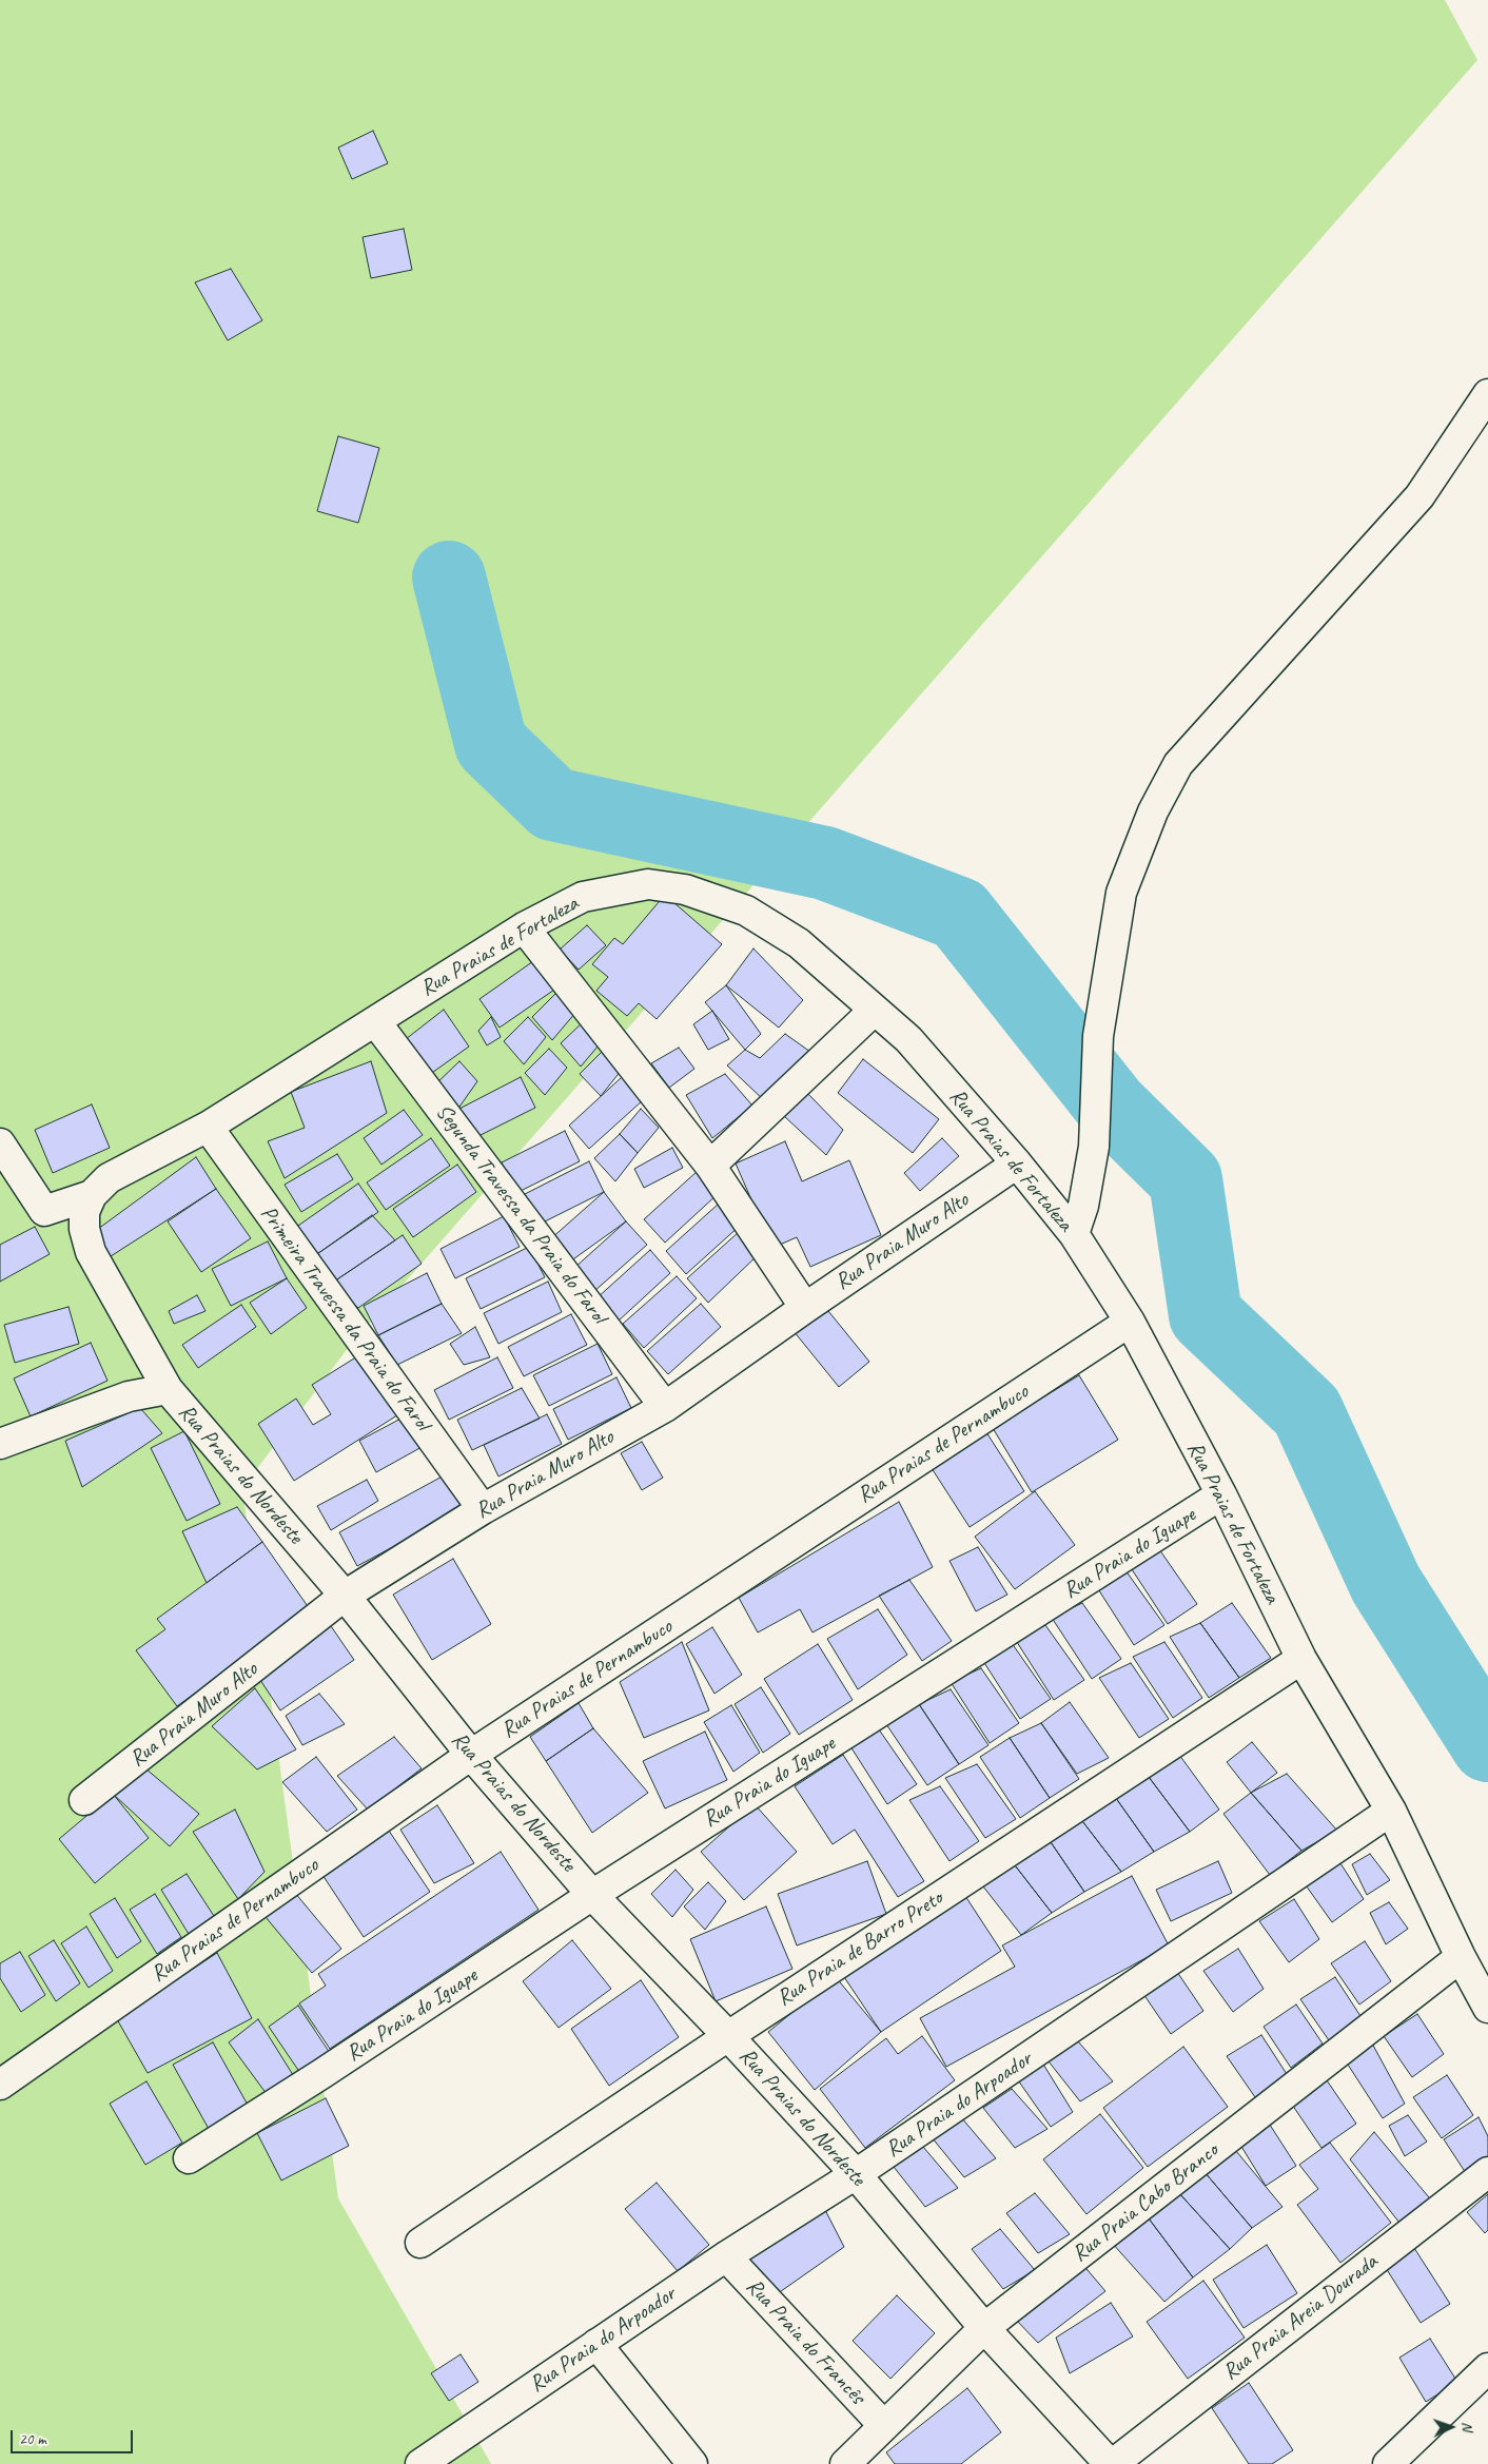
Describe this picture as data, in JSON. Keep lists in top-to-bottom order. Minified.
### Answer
{"streets":{"street":["Rua Praias de Fortaleza","Segunda Travessa da Praia do Farol","Rua Praia Muro Alto","Primeira Travessa da Praia do Farol","Rua Praias de Pernambuco","Rua Praias do Nordeste","Rua Praia do Iguape","Rua Praia de Barro Preto","Rua Praia do Arpoador","Rua Praia Cabo Branco","Rua Praia Areia Dourada","Rua Praia do Francês"]},"crossings":[["Rua Praias de Fortaleza","Segunda Travessa da Praia do Farol"],["Rua Praias de Fortaleza","Rua Praia Muro Alto"],["Rua Praias de Fortaleza","Primeira Travessa da Praia do Farol"],["Rua Praias de Fortaleza","Rua Praias de Pernambuco"],["Rua Praias de Fortaleza","Rua Praias do Nordeste"],["Rua Praias de Fortaleza","Rua Praia do Iguape"],["Rua Praias de Fortaleza","Rua Praia de Barro Preto"],["Rua Praias de Fortaleza","Rua Praia do Arpoador"],["Rua Praias de Fortaleza","Rua Praia Cabo Branco"],["Segunda Travessa da Praia do Farol","Rua Praia Muro Alto"],["Rua Praia Muro Alto","Primeira Travessa da Praia do Farol"],["Rua Praia Muro Alto","Rua Praias do Nordeste"],["Primeira Travessa da Praia do Farol","Rua Praias do Nordeste"],["Rua Praias de Pernambuco","Rua Praias do Nordeste"],["Rua Praias do Nordeste","Rua Praia do Iguape"],["Rua Praias do Nordeste","Rua Praia de Barro Preto"],["Rua Praias do Nordeste","Rua Praia do Arpoador"],["Rua Praias do Nordeste","Rua Praia Cabo Branco"],["Rua Praias do Nordeste","Rua Praia Areia Dourada"],["Rua Praia do Arpoador","Rua Praia do Francês"],["Rua Praia Cabo Branco","Rua Praia do Francês"]],"scale_bar":"20 m","north":"right"}
